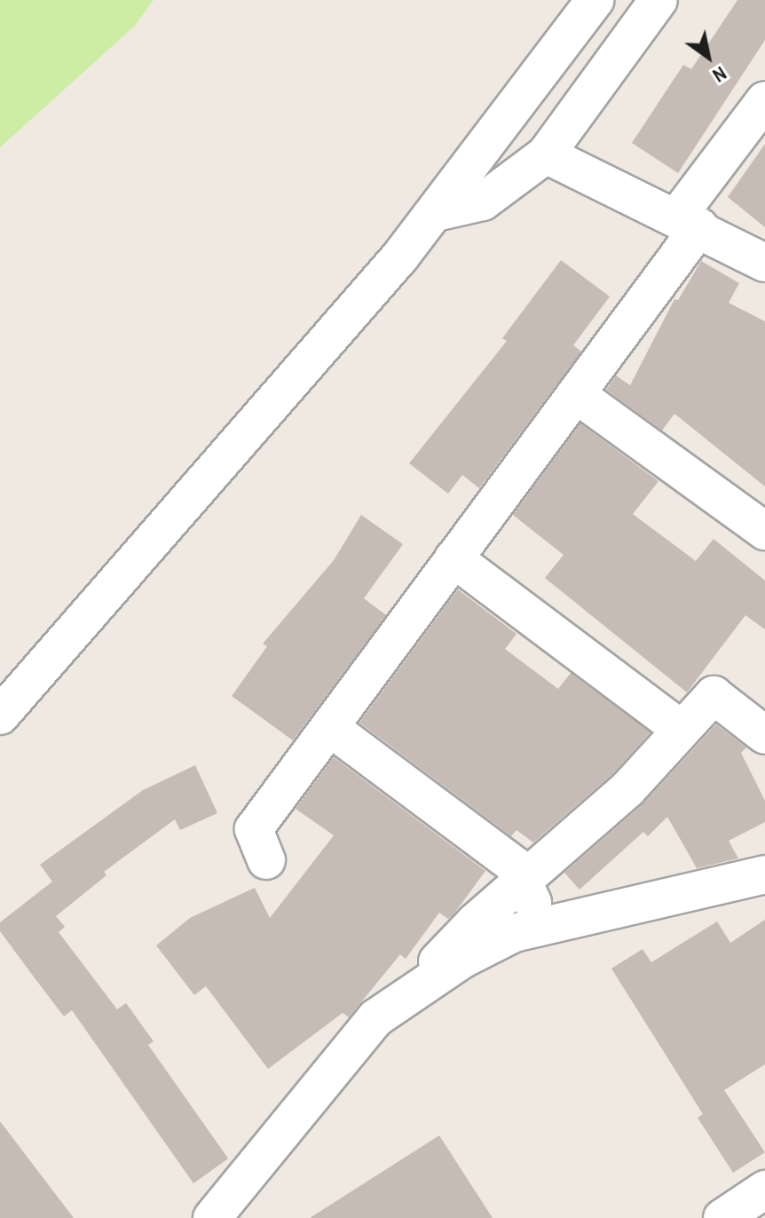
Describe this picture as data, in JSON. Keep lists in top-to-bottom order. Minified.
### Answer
{"north":"bottom right"}
